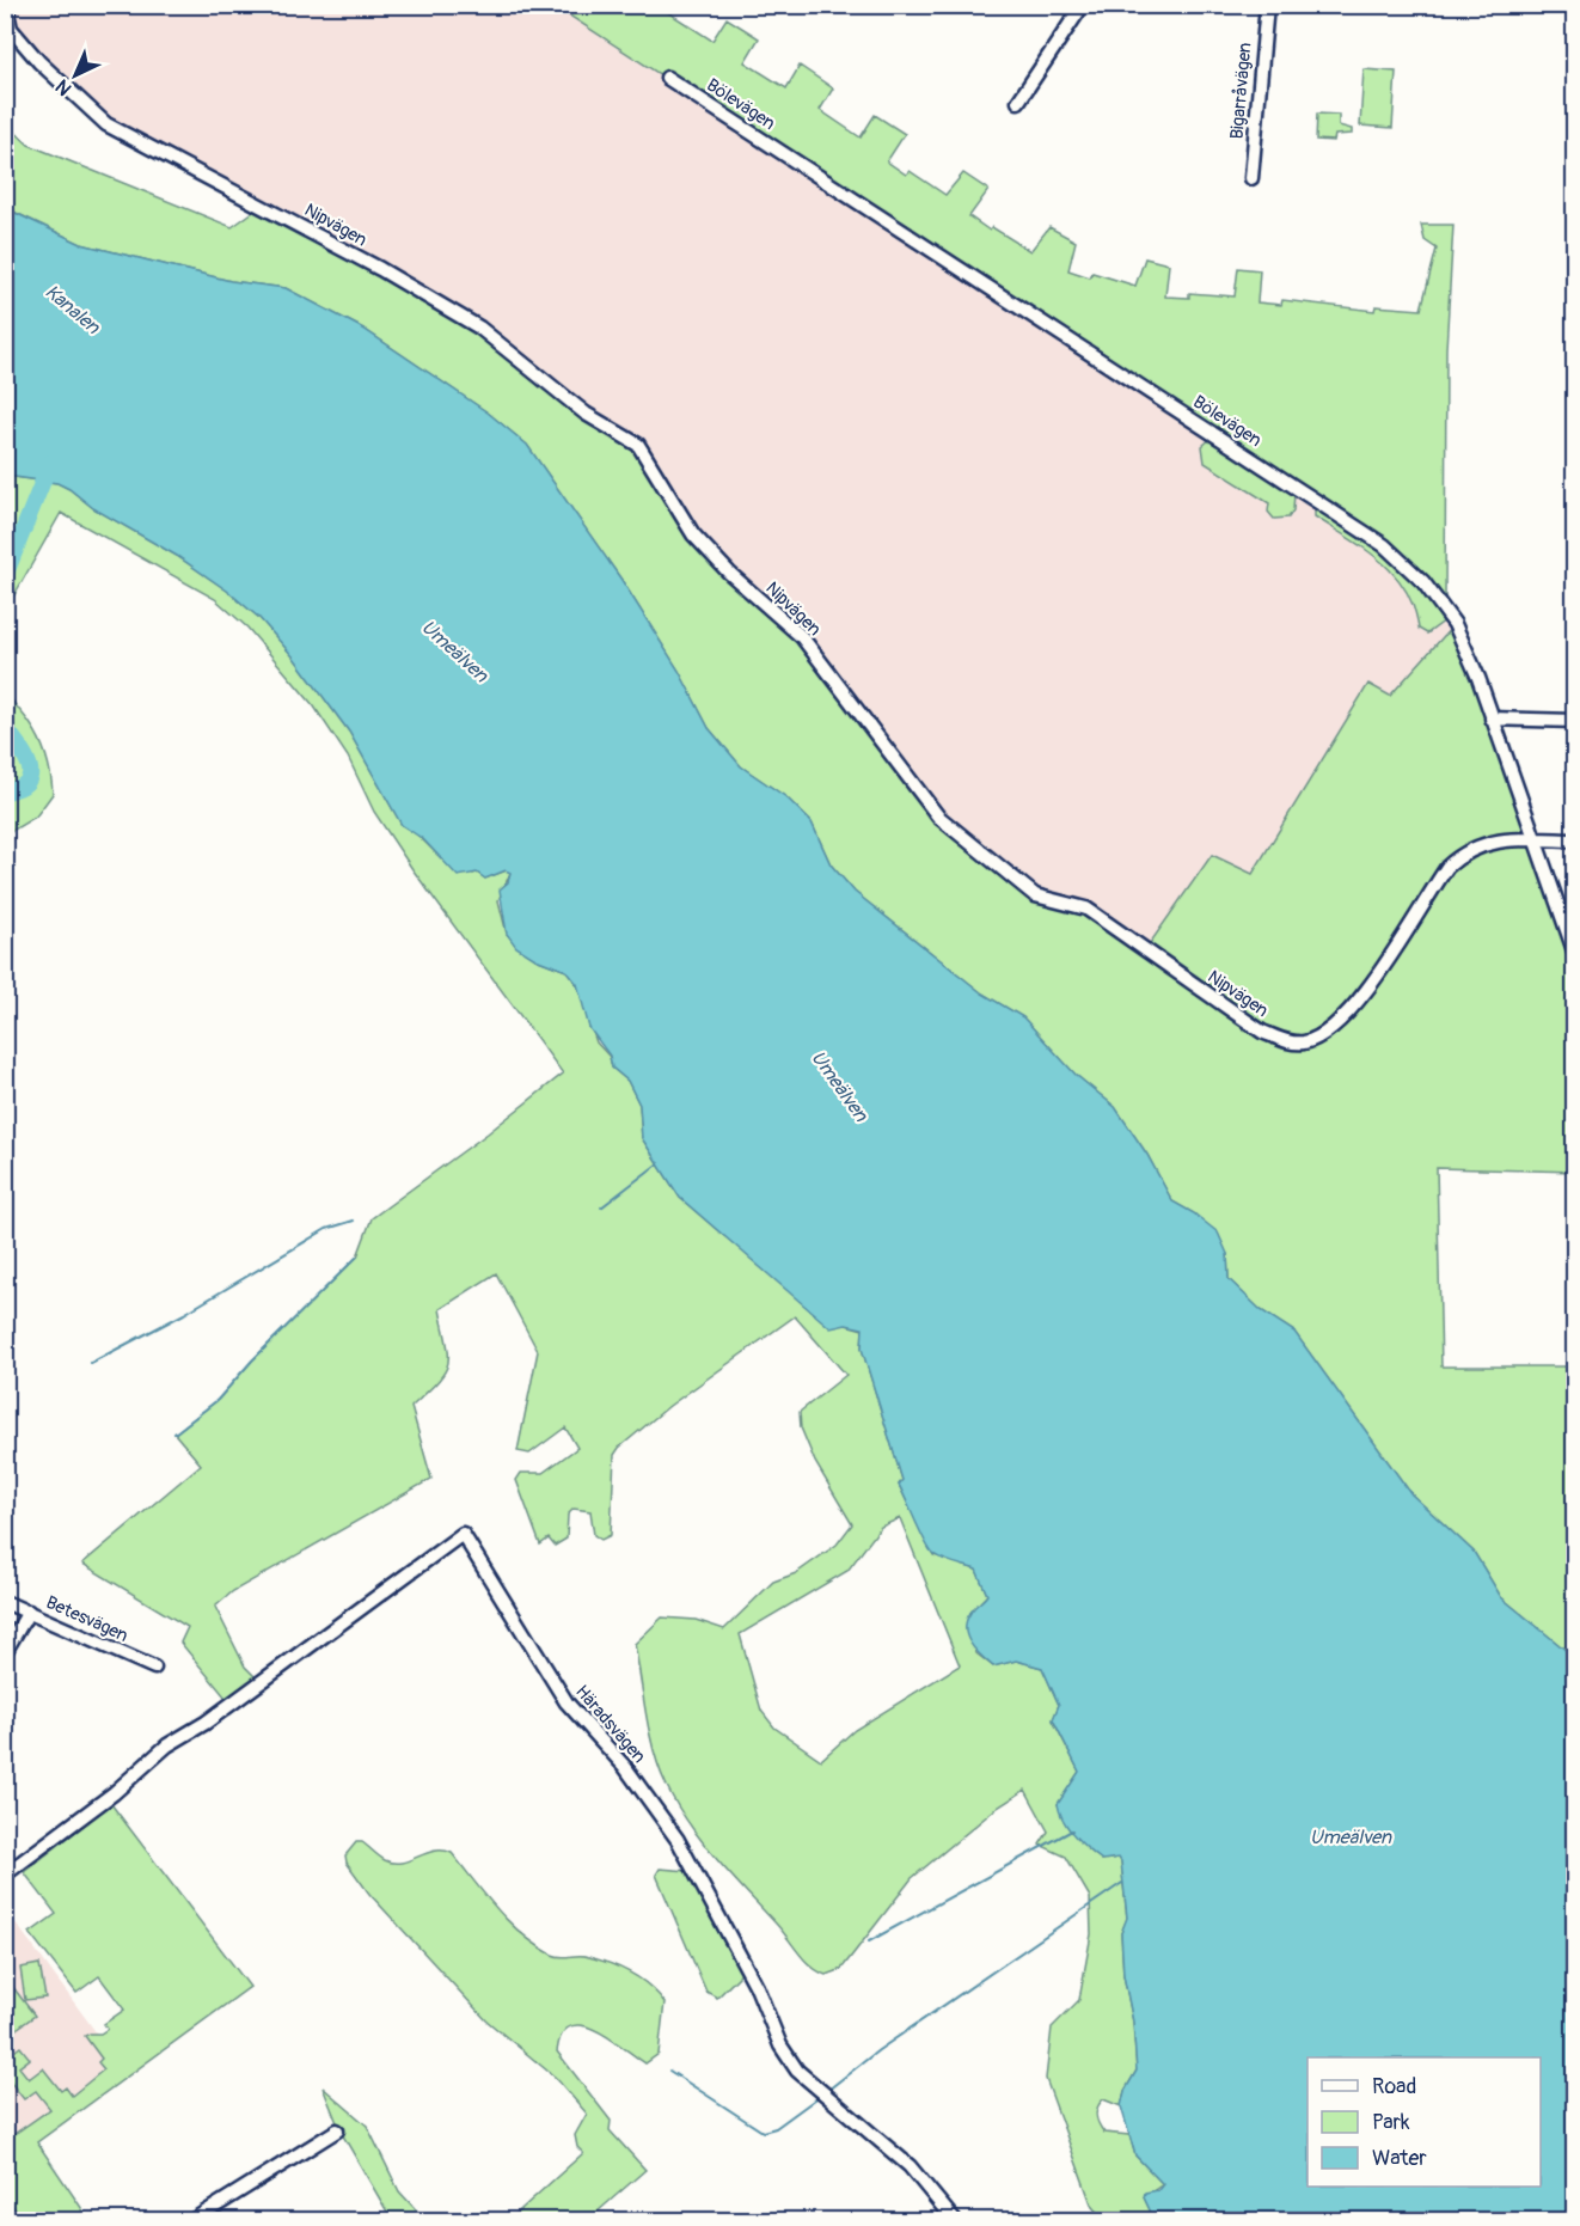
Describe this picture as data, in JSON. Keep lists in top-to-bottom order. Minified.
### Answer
{"streets":{"street":["Bigarråvägen","Bölevägen","Nipvägen","Betesvägen","Häradsvägen"]},"crossings":[["Bölevägen","Nipvägen"]],"water":["Kanalen","Umeälven"],"legend":["Road","Park","Water"],"north":"bottom left"}
